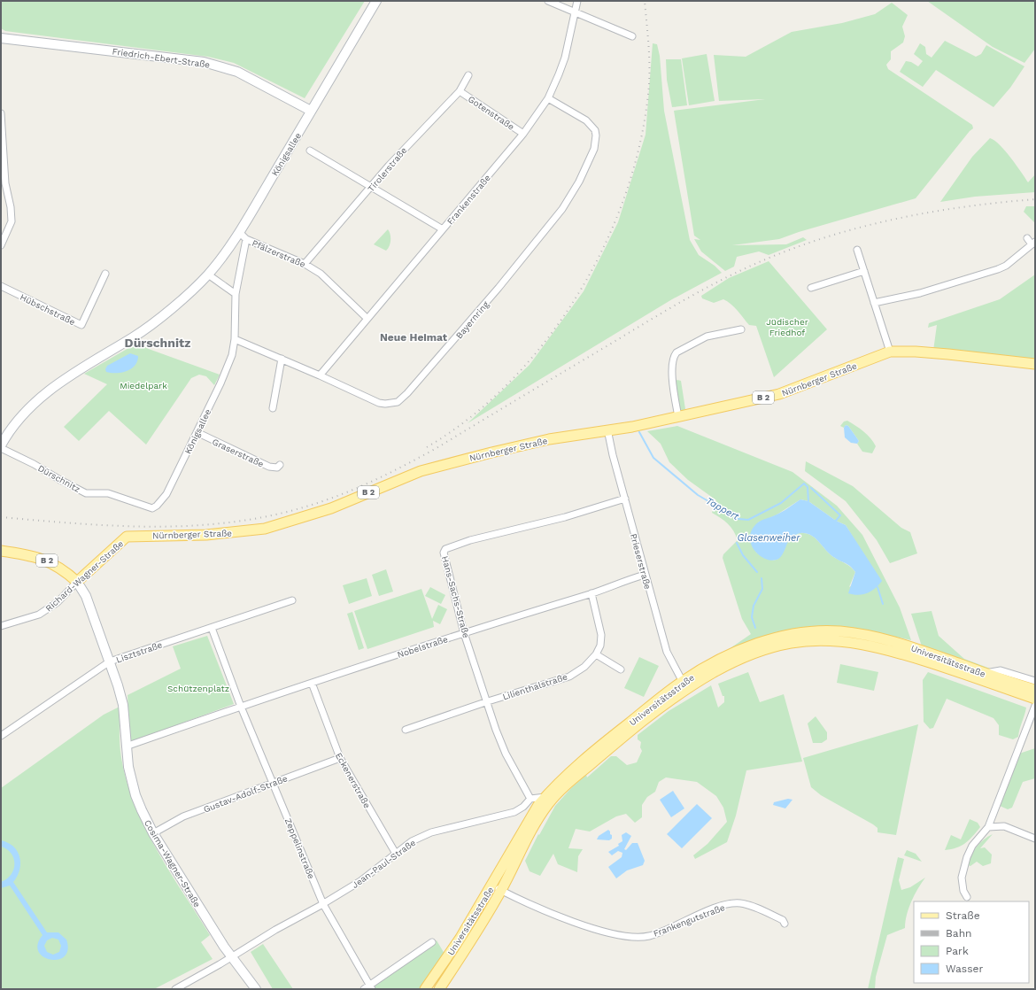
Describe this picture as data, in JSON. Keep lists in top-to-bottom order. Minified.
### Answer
{"streets":{"main road":["Friedrich-Ebert-Straße","Königsallee","Nürnberger Straße","B 2","Richard-Wagner-Straße","Universitätsstraße","Cosima-Wagner-Straße"],"street":["Gotenstraße","Tirolerstraße","Frankenstraße","Pfälzerstraße","Hübschstraße","Bayernring","Graserstraße","Dürschnitz","Prieserstraße","Hans-Sachs-Straße","Nobelstraße","Lisztstraße","Lilienthalstraße","Eckenerstraße","Gustav-Adolf-Straße","Zeppelinstraße","Jean-Paul-Straße","Frankengutstraße"]},"crossings":[["Friedrich-Ebert-Straße","Königsallee"],["Gotenstraße","Tirolerstraße"],["Gotenstraße","Frankenstraße"],["Königsallee","Pfälzerstraße"],["Königsallee","Bayernring"],["Königsallee","Graserstraße"],["Königsallee","Dürschnitz"],["Tirolerstraße","Pfälzerstraße"],["Frankenstraße","Pfälzerstraße"],["Frankenstraße","Bayernring"],["Nürnberger Straße","Prieserstraße"],["Nürnberger Straße","Richard-Wagner-Straße"],["B 2","Richard-Wagner-Straße"],["B 2","Cosima-Wagner-Straße"],["Prieserstraße","Hans-Sachs-Straße"],["Prieserstraße","Nobelstraße"],["Prieserstraße","Universitätsstraße"],["Richard-Wagner-Straße","Cosima-Wagner-Straße"],["Hans-Sachs-Straße","Nobelstraße"],["Hans-Sachs-Straße","Lilienthalstraße"],["Hans-Sachs-Straße","Jean-Paul-Straße"],["Nobelstraße","Lilienthalstraße"],["Nobelstraße","Eckenerstraße"],["Nobelstraße","Zeppelinstraße"],["Lisztstraße","Cosima-Wagner-Straße"],["Universitätsstraße","Frankengutstraße"],["Eckenerstraße","Gustav-Adolf-Straße"],["Eckenerstraße","Jean-Paul-Straße"],["Gustav-Adolf-Straße","Zeppelinstraße"],["Gustav-Adolf-Straße","Cosima-Wagner-Straße"],["Zeppelinstraße","Jean-Paul-Straße"],["Cosima-Wagner-Straße","Jean-Paul-Straße"]],"districts":["Neue Heimat","Dürschnitz"],"water":["Tappert","Glasenweiher"],"parks":["Jüdischer Friedhof","Miedelpark","Schützenplatz"],"legend":["Straße","Bahn","Park","Wasser"]}
